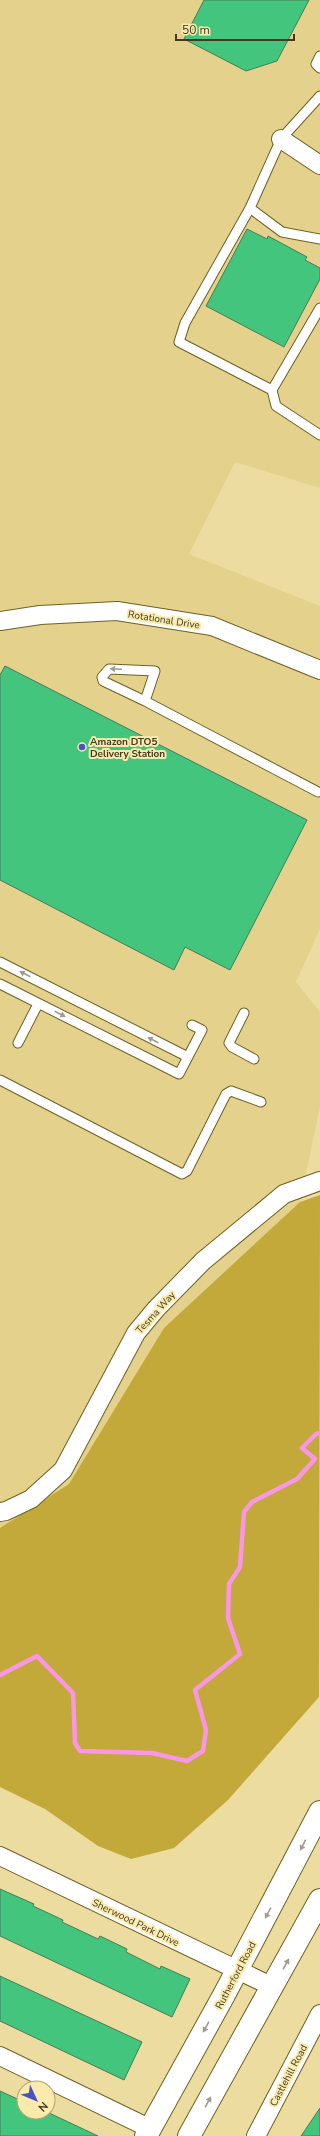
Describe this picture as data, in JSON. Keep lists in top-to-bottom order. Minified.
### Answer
{"streets":{"main road":["Rutherford Road"],"street":["Rotational Drive","Tesma Way","Sherwood Park Drive","Castlehill Road"]},"crossings":[["Sherwood Park Drive","Rutherford Road"]],"places":["Amazon DTO5 Delivery Station"],"scale_bar":"50 m","north":"bottom right"}
